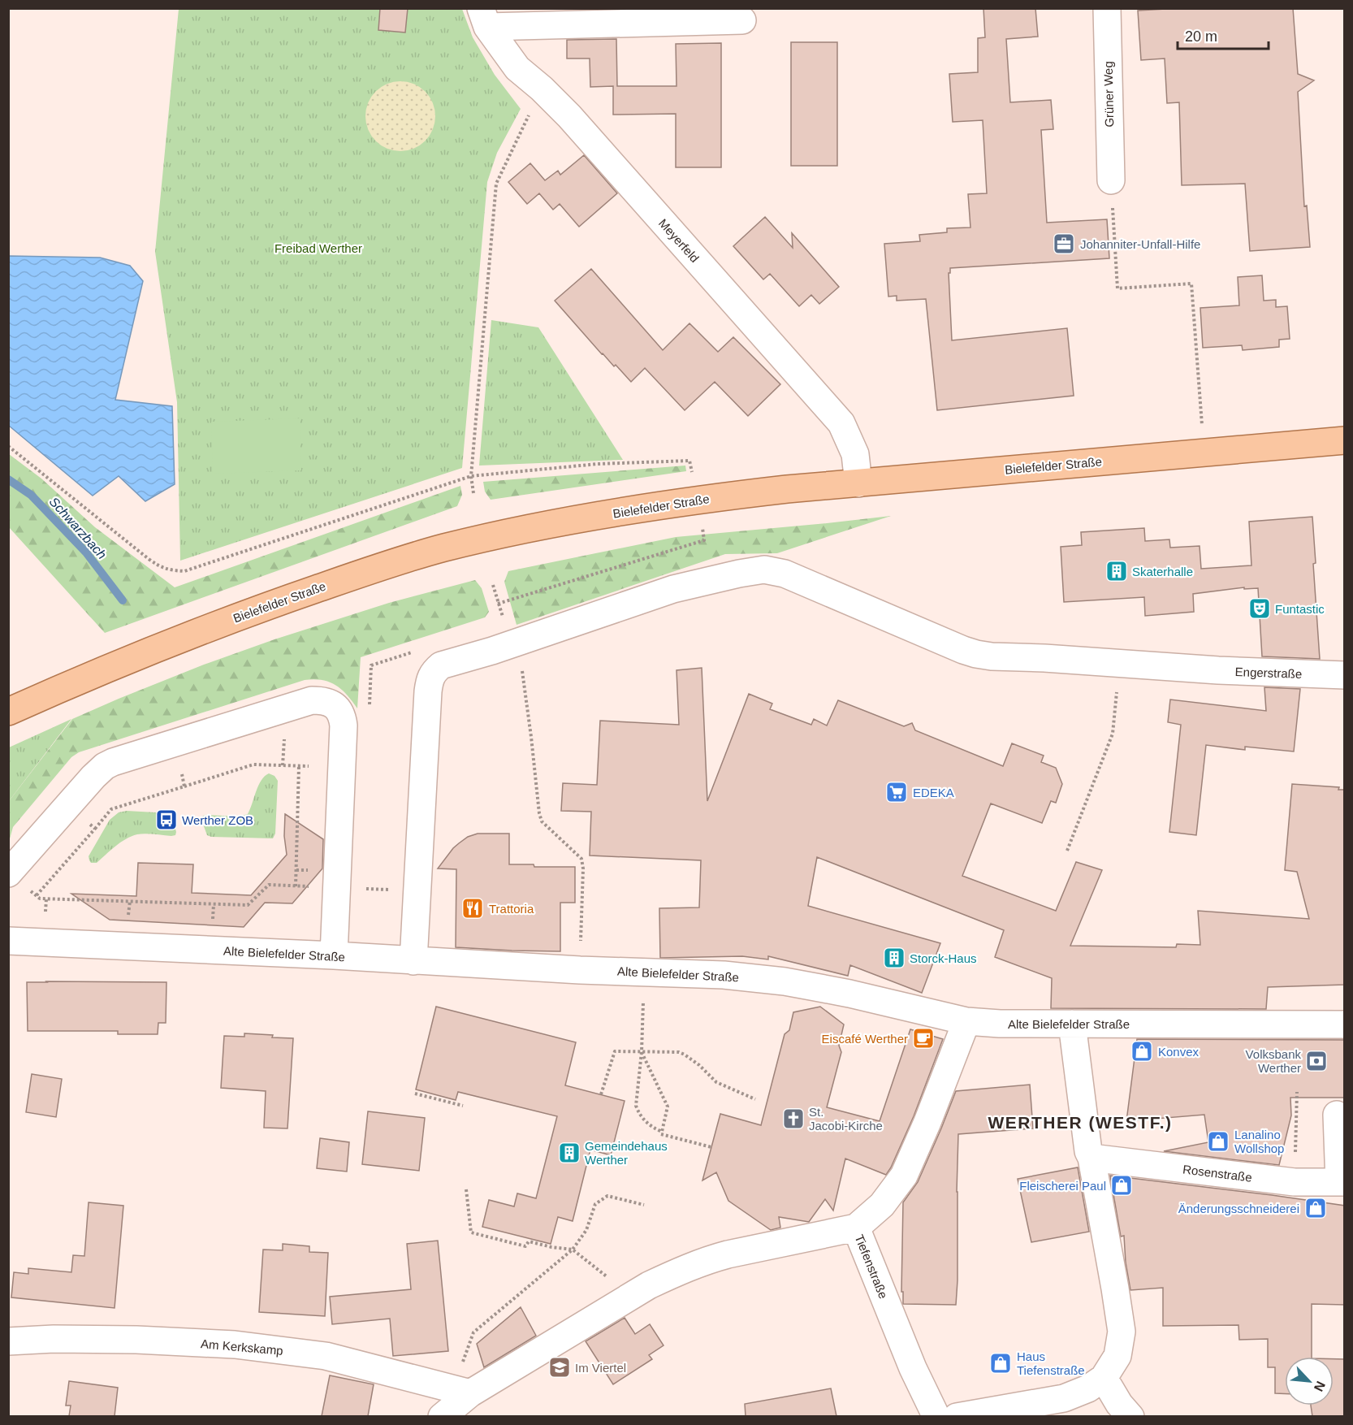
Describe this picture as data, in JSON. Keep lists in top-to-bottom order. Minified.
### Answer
{"streets":{"main road":["Bielefelder Straße"],"street":["Grüner Weg","Meyerfeld","Engerstraße","Alte Bielefelder Straße","Rosenstraße","Tiefenstraße","Am Kerkskamp"]},"crossings":[["Meyerfeld","Bielefelder Straße"],["Engerstraße","Alte Bielefelder Straße"],["Alte Bielefelder Straße","Tiefenstraße"]],"districts":["WERTHER (WESTF.)"],"water":["Schwarzbach"],"parks":["Freibad Werther"],"places":{"office":["Johanniter-Unfall-Hilfe"],"building":["Skaterhalle","Storck-Haus","Gemeindehaus Werther"],"theatre":["Funtastic"],"supermarket":["EDEKA"],"bus stop":["Werther ZOB"],"restaurant":["Trattoria"],"cafe":["Eiscafé Werther"],"shop":["Konvex","Lanalino Wollshop","Fleischerei Paul","Änderungsschneiderei","Haus Tiefenstraße"],"bank":["Volksbank Werther"],"church":["St. Jacobi-Kirche"],"school or university":["Im Viertel"]},"scale_bar":"20 m","north":"bottom right"}
